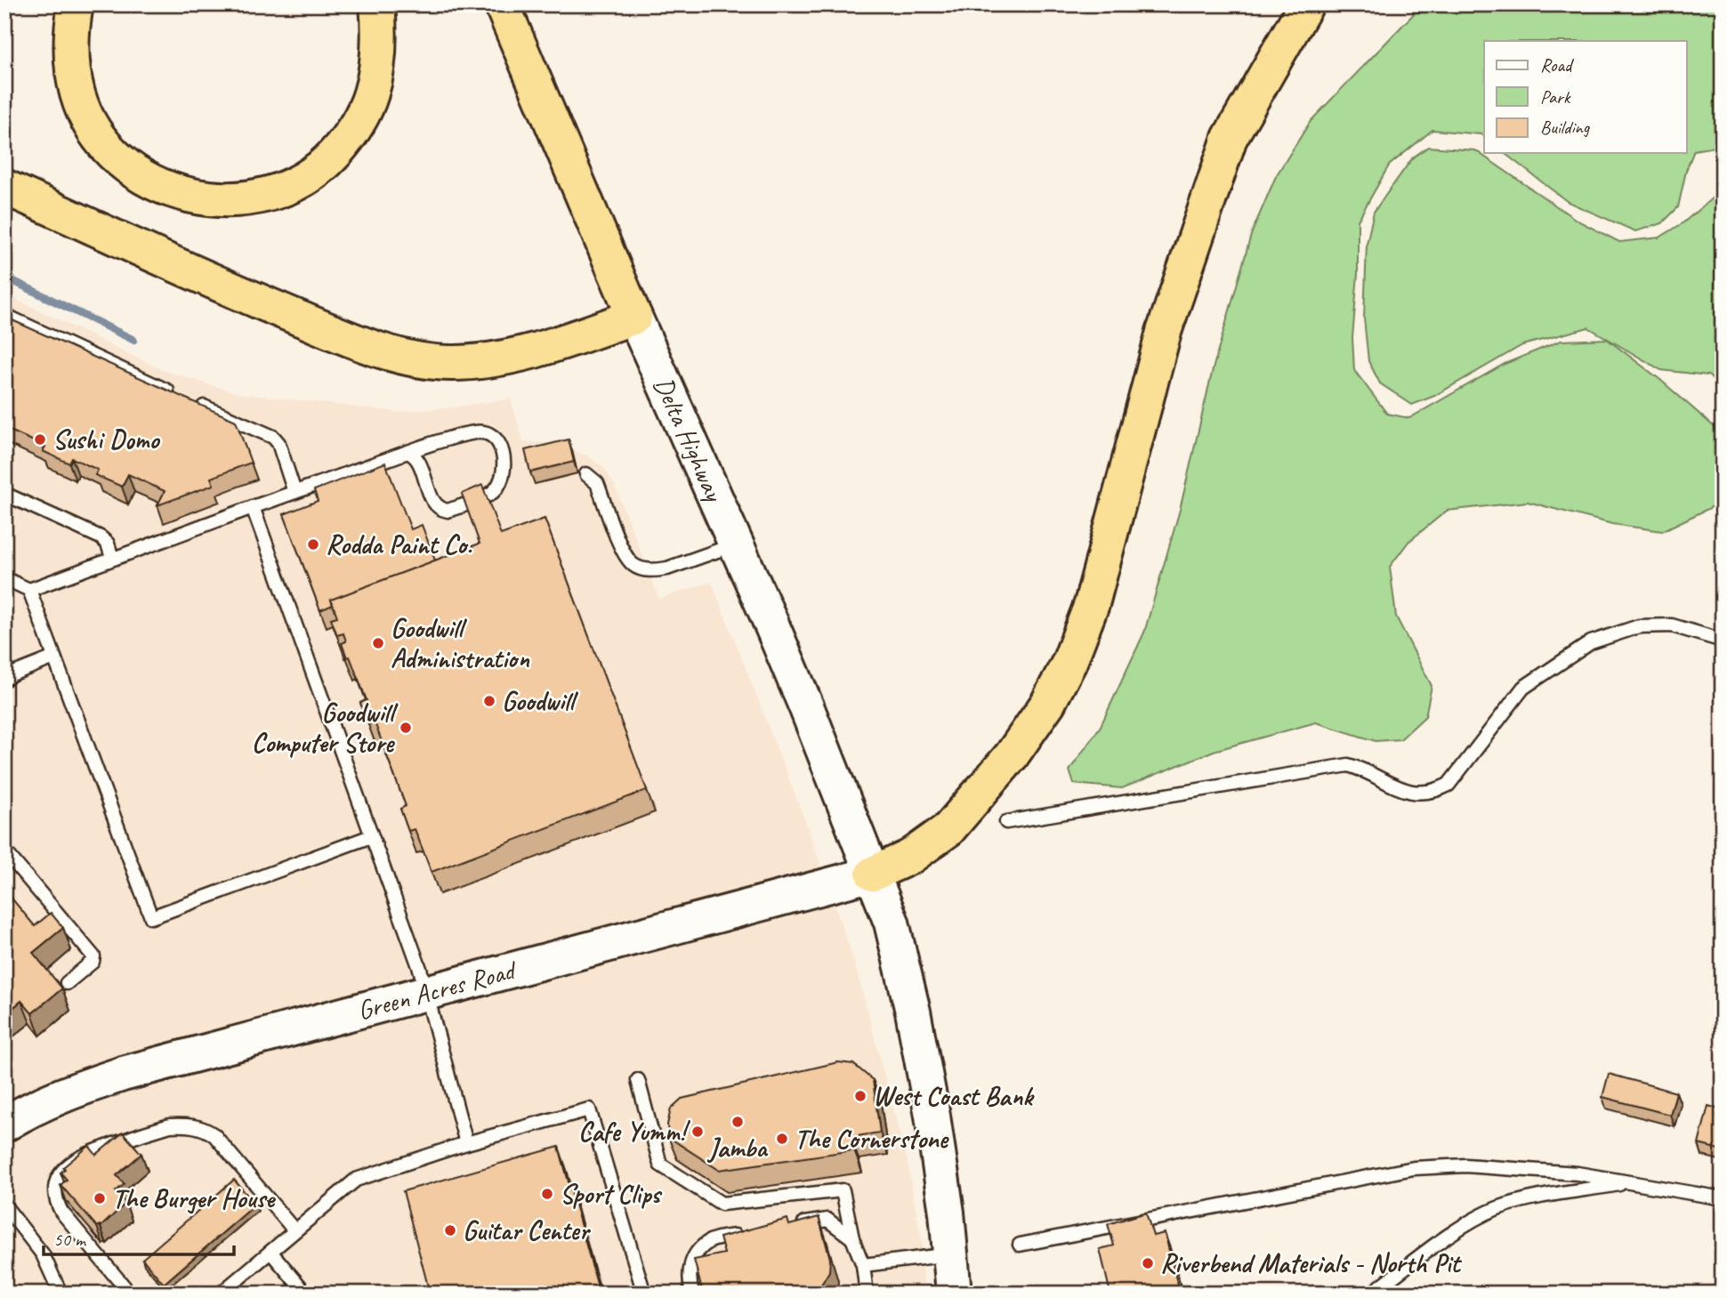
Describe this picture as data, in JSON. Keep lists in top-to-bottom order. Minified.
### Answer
{"streets":{"highway":["Delta Highway"],"street":["Green Acres Road"]},"crossings":[["Delta Highway","Green Acres Road"]],"places":["Sushi Domo","Rodda Paint Co.","Goodwill Administration","Goodwill","Goodwill Computer Store","West Coast Bank","Jamba","Cafe Yumm!","The Cornerstone","Sport Clips","The Burger House","Guitar Center","Riverbend Materials - North Pit"],"legend":["Road","Park","Building"],"scale_bar":"50 m"}
